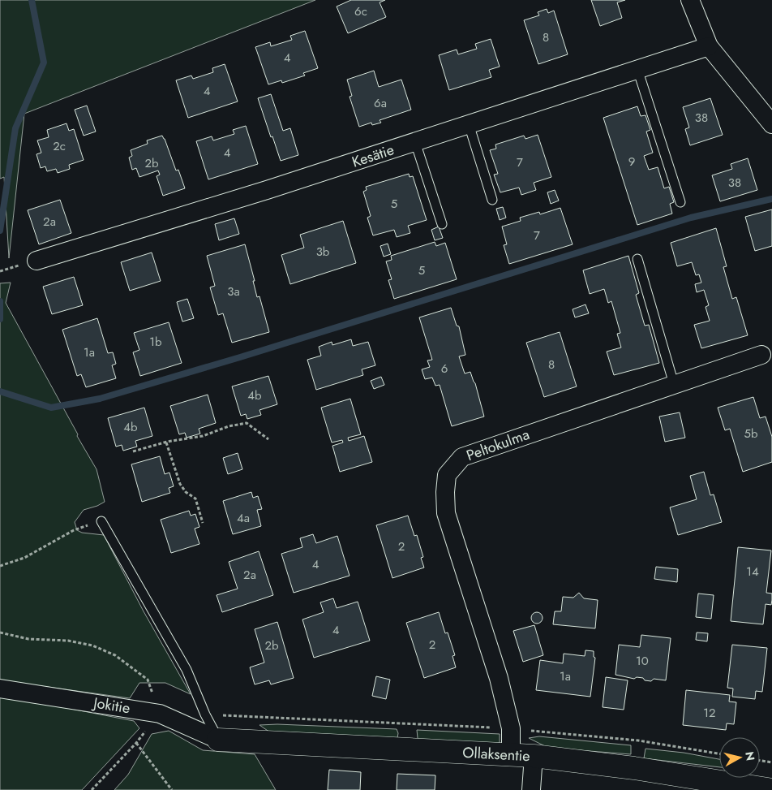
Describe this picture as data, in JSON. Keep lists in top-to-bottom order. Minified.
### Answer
{"streets":{"street":["Kesätie","Peltokulma","Jokitie","Ollaksentie"]},"crossings":[["Peltokulma","Ollaksentie"],["Jokitie","Ollaksentie"]],"house_numbers":["6c","8","4","4","6a","38","2c","4","9","7","2b","38","5","2a","7","3b","5","3a","1b","1a","8","6","4b","4b","5b","4a","2","4","14","2a","4","2","2b","10","1a","12"],"north":"right"}
